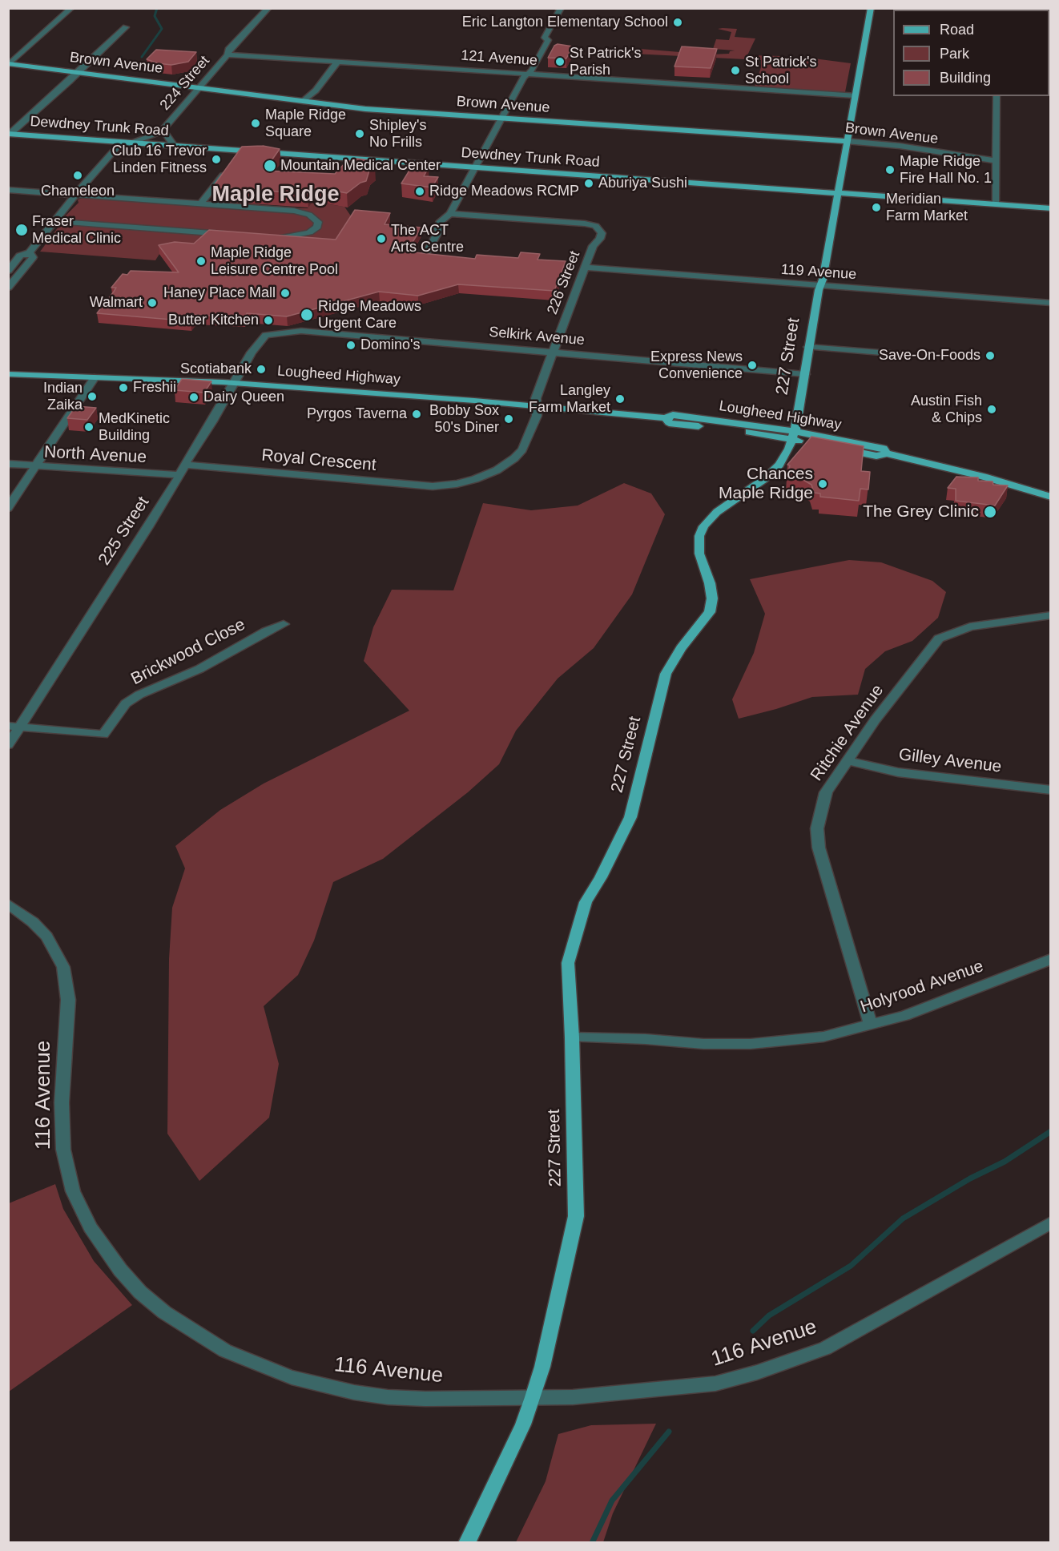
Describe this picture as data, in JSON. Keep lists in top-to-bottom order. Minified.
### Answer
{"streets":{"main road":["Brown Avenue","Dewdney Trunk Road","227 Street","Lougheed Highway"],"street":["121 Avenue","224 Street","119 Avenue","226 Street","Selkirk Avenue","North Avenue","Royal Crescent","225 Street","Brickwood Close","Ritchie Avenue","Gilley Avenue","Holyrood Avenue","116 Avenue"]},"crossings":[["121 Avenue","224 Street"],["121 Avenue","227 Street"],["Brown Avenue","224 Street"],["Brown Avenue","227 Street"],["224 Street","Dewdney Trunk Road"],["Dewdney Trunk Road","227 Street"],["119 Avenue","226 Street"],["119 Avenue","227 Street"],["226 Street","Selkirk Avenue"],["226 Street","Lougheed Highway"],["226 Street","Royal Crescent"],["Selkirk Avenue","227 Street"],["Selkirk Avenue","225 Street"],["227 Street","Lougheed Highway"],["227 Street","Holyrood Avenue"],["227 Street","116 Avenue"],["Lougheed Highway","225 Street"],["North Avenue","225 Street"],["Royal Crescent","225 Street"],["225 Street","Brickwood Close"],["Ritchie Avenue","Gilley Avenue"],["Ritchie Avenue","Holyrood Avenue"]],"districts":["Maple Ridge"],"places":["Eric Langton Elementary School","St Patrick's Parish","St Patrick's School","Maple Ridge Square","Shipley's No Frills","Club 16 Trevor Linden Fitness","Mountain Medical Center","Maple Ridge Fire Hall No. 1","Chameleon","Aburiya Sushi","Ridge Meadows RCMP","Meridian Farm Market","Fraser Medical Clinic","The ACT Arts Centre","Maple Ridge Leisure Centre Pool","Haney Place Mall","Walmart","Ridge Meadows Urgent Care","Butter Kitchen","Domino's","Save-On-Foods","Express News Convenience","Scotiabank","Freshii","Indian Zaika","Dairy Queen","Langley Farm Market","Austin Fish & Chips","Pyrgos Taverna","Bobby Sox 50's Diner","MedKinetic Building","Chances Maple Ridge","The Grey Clinic"],"legend":["Road","Park","Building"]}
